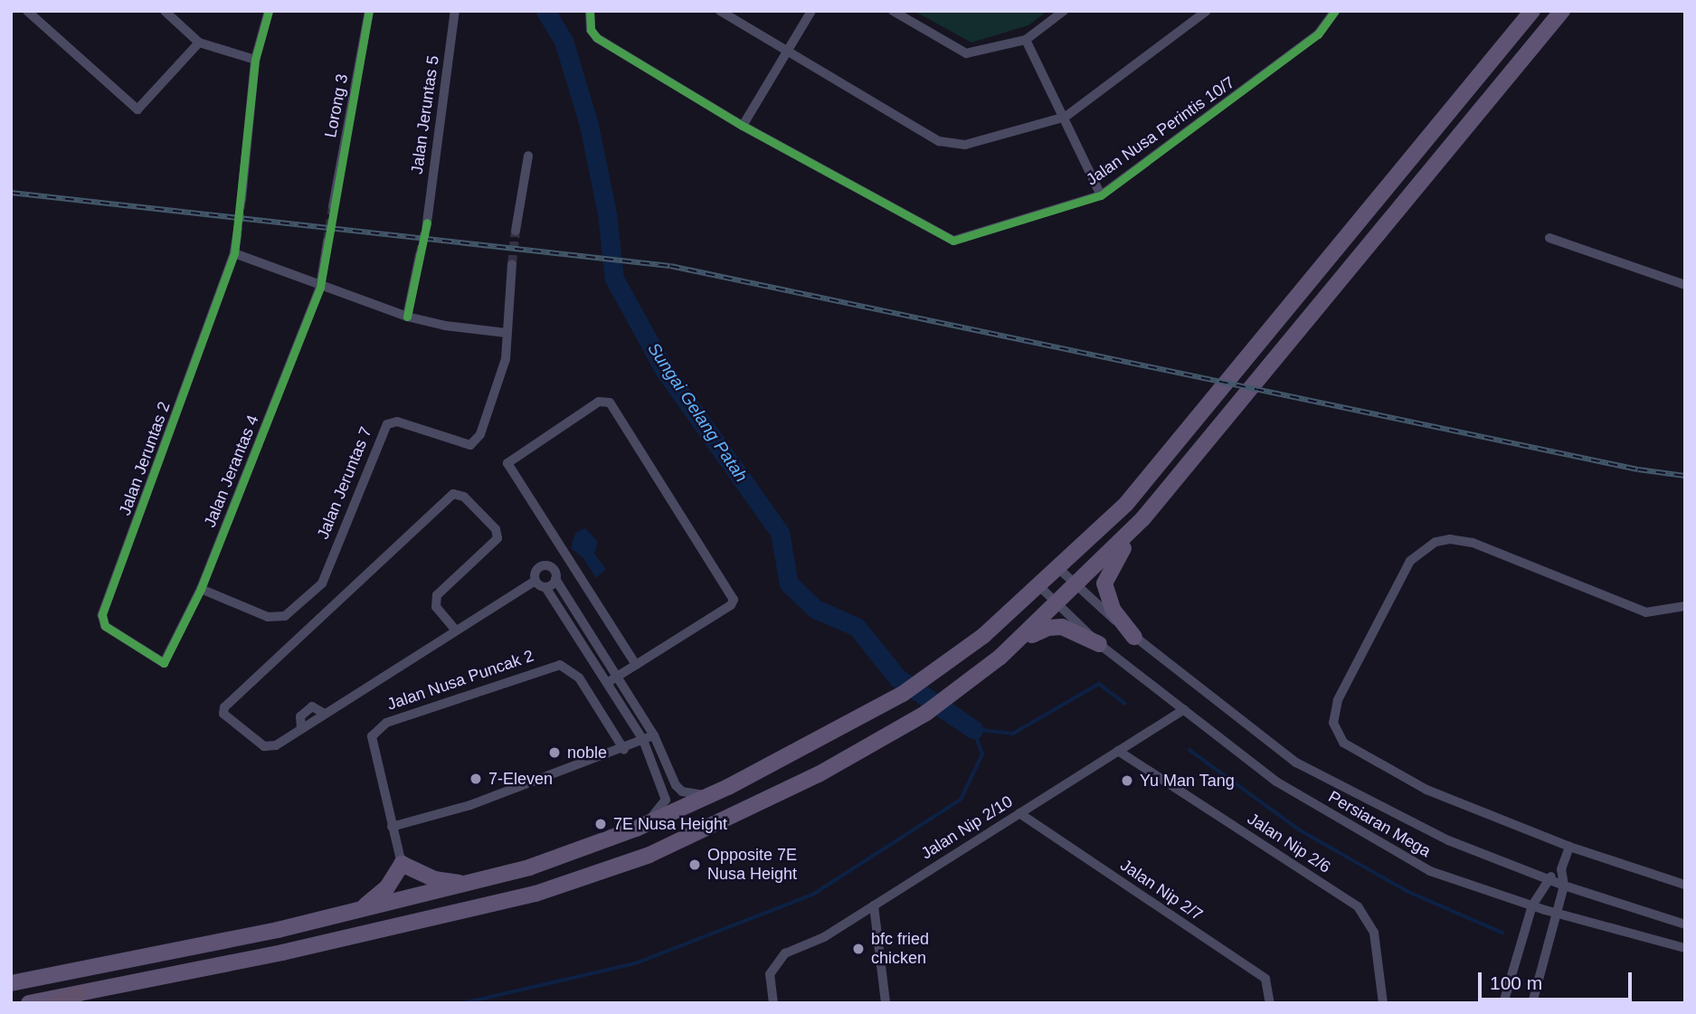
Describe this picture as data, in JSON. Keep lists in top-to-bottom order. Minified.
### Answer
{"streets":{"street":["Lorong 3","Jalan Jeruntas 5","Jalan Nusa Perintis 10/7","Jalan Jeruntas 2","Jalan Jerantas 4","Jalan Jeruntas 7","Jalan Nusa Puncak 2","Persiaran Mega","Jalan Nip 2/10","Jalan Nip 2/6","Jalan Nip 2/7"]},"crossings":[["Jalan Jeruntas 2","Jalan Jerantas 4"],["Jalan Jerantas 4","Jalan Jeruntas 7"],["Persiaran Mega","Jalan Nip 2/10"],["Jalan Nip 2/10","Jalan Nip 2/6"],["Jalan Nip 2/10","Jalan Nip 2/7"]],"water":["Sungai Gelang Patah"],"places":["noble","7-Eleven","Yu Man Tang","7E Nusa Height","Opposite 7E Nusa Height","bfc fried chicken"],"scale_bar":"100 m"}
